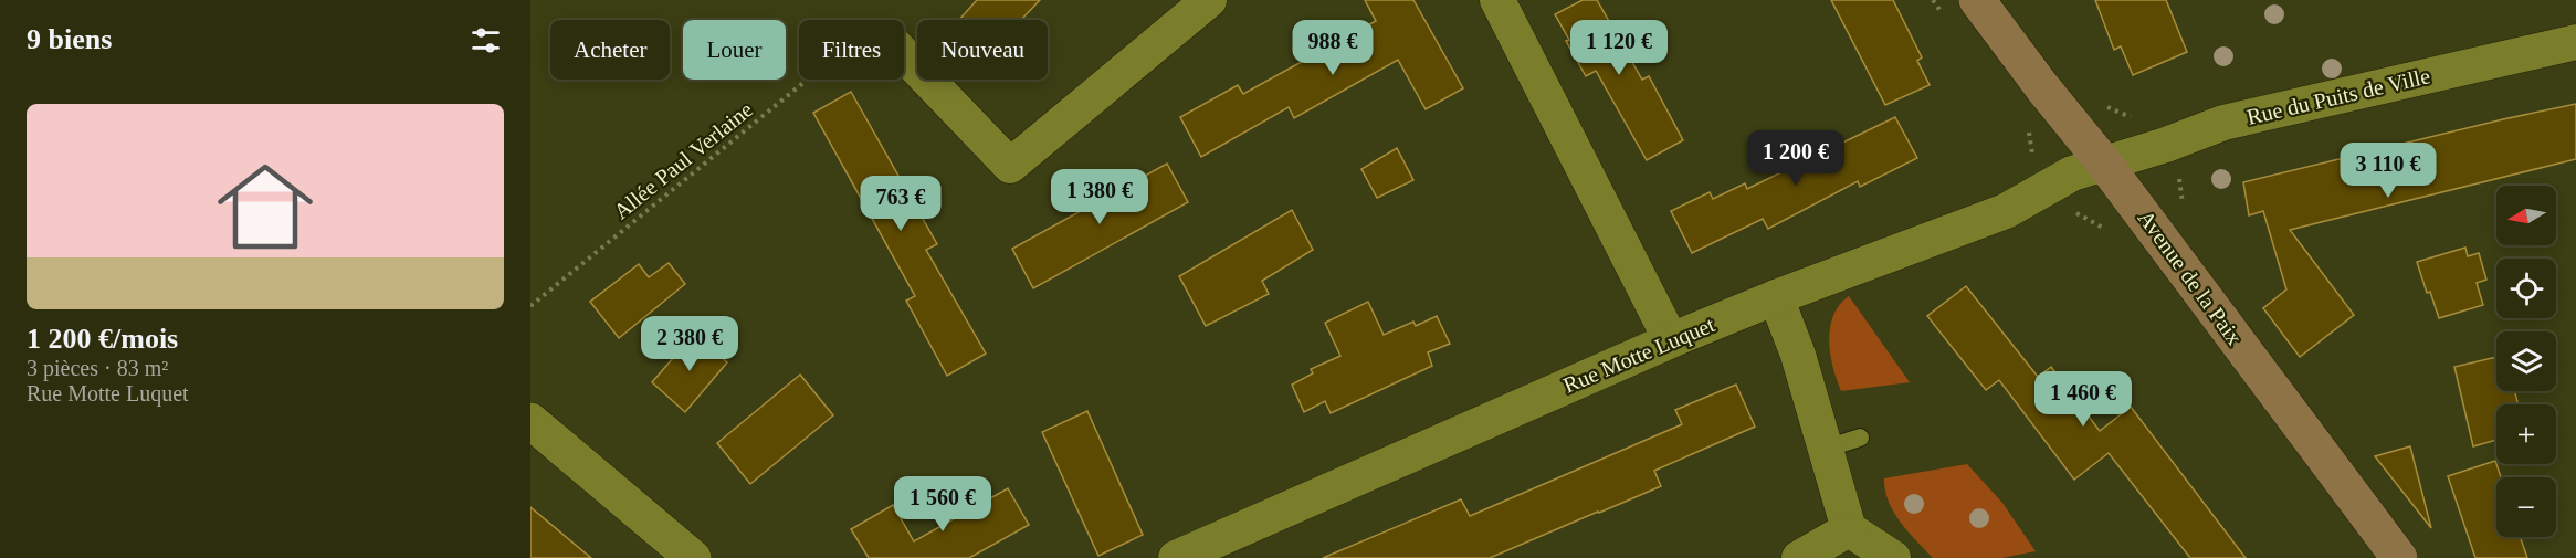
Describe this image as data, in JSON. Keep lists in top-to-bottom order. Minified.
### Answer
{"streets":{"main road":["Avenue de la Paix"],"street":["Rue du Puits de Ville","Rue Motte Luquet"],"path":["Allée Paul Verlaine"]},"crossings":[["Rue du Puits de Ville","Avenue de la Paix"],["Rue du Puits de Ville","Rue Motte Luquet"],["Avenue de la Paix","Rue Motte Luquet"]],"north":"left","page":{"heading":"9 biens","price":["988 €","1 120 €","1 200 €","3 110 €","1 380 €","763 €","2 380 €","1 460 €","1 560 €"],"chip":["Acheter","Louer","Filtres","Nouveau"],"list":[{"name":"1 200 €/mois","note":"3 pièces · 83 m² · Rue Motte Luquet"}],"map_buttons":["+","−"]}}
